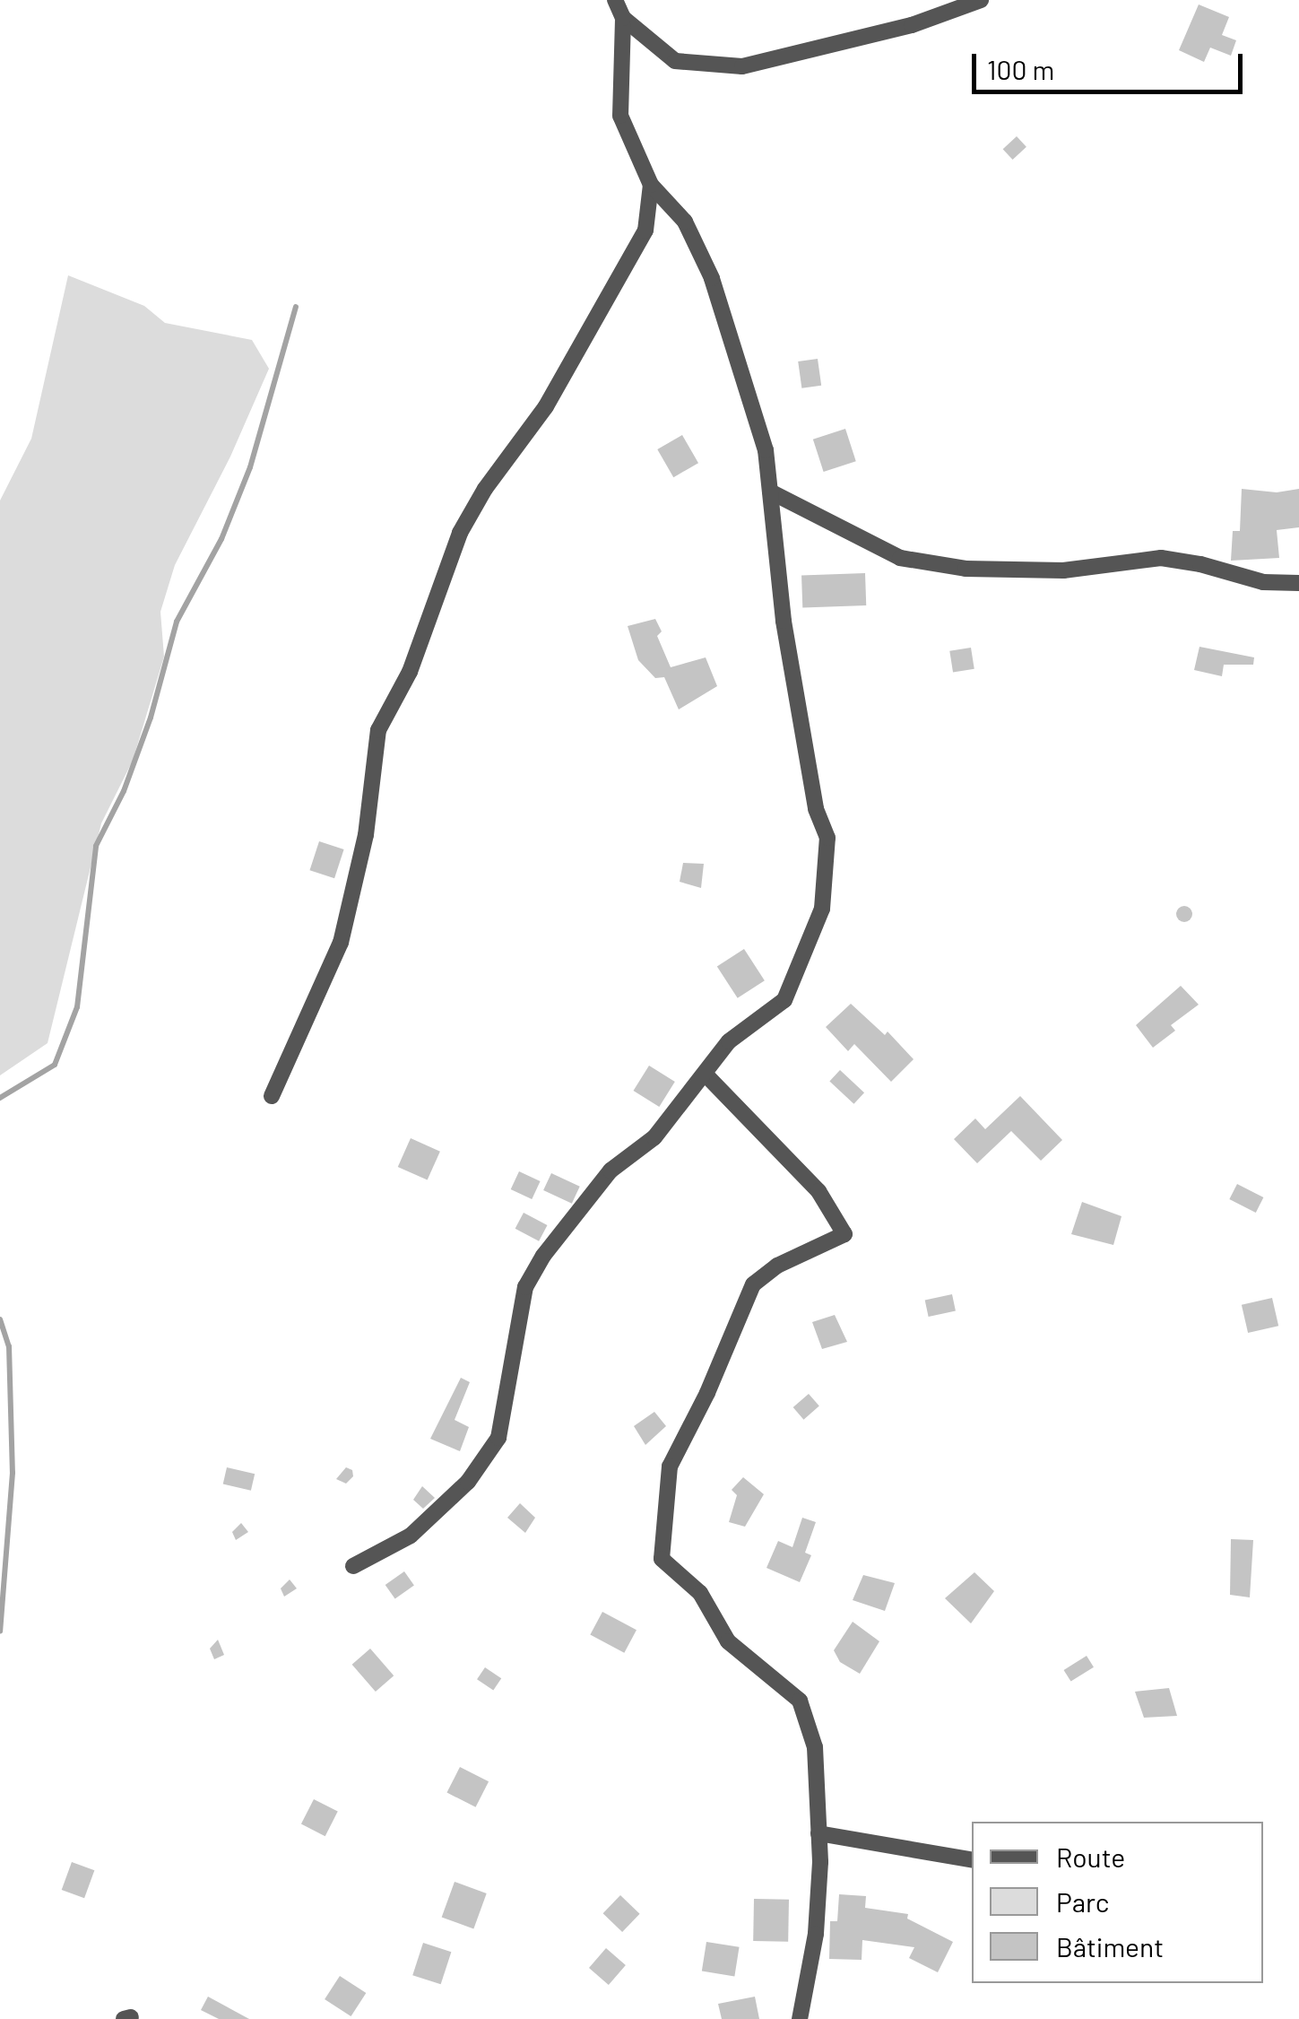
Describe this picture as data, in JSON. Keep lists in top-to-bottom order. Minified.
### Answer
{"legend":["Route","Parc","Bâtiment"],"scale_bar":"100 m"}
